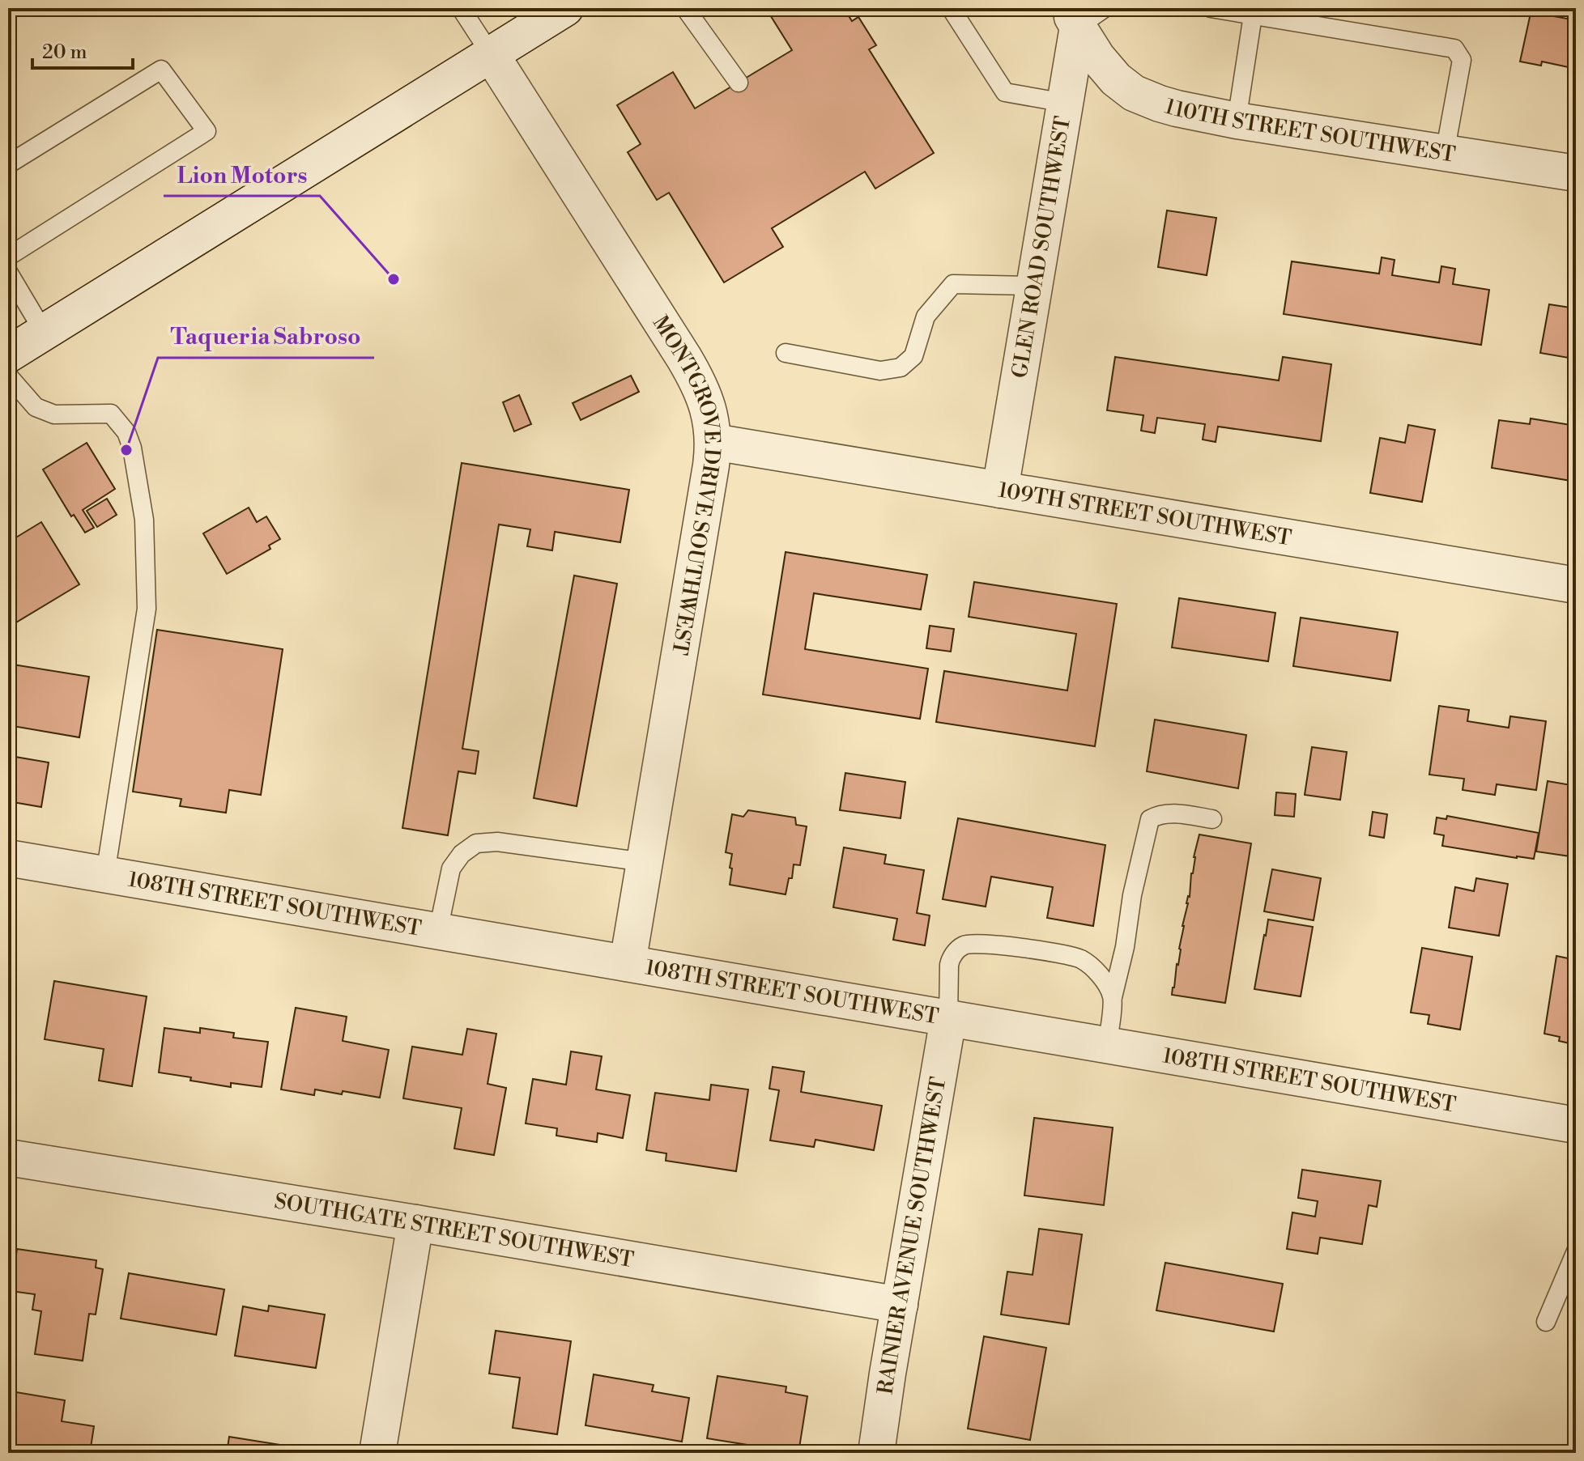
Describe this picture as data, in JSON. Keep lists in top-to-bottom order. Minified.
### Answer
{"streets":{"street":["110TH STREET SOUTHWEST","GLEN ROAD SOUTHWEST","MONTGROVE DRIVE SOUTHWEST","109TH STREET SOUTHWEST","108TH STREET SOUTHWEST","SOUTHGATE STREET SOUTHWEST","RAINIER AVENUE SOUTHWEST"]},"crossings":[["110TH STREET SOUTHWEST","GLEN ROAD SOUTHWEST"],["GLEN ROAD SOUTHWEST","109TH STREET SOUTHWEST"],["MONTGROVE DRIVE SOUTHWEST","109TH STREET SOUTHWEST"],["MONTGROVE DRIVE SOUTHWEST","108TH STREET SOUTHWEST"],["108TH STREET SOUTHWEST","RAINIER AVENUE SOUTHWEST"],["SOUTHGATE STREET SOUTHWEST","RAINIER AVENUE SOUTHWEST"]],"places":["Lion Motors","Taqueria Sabroso"],"scale_bar":"20 m"}
